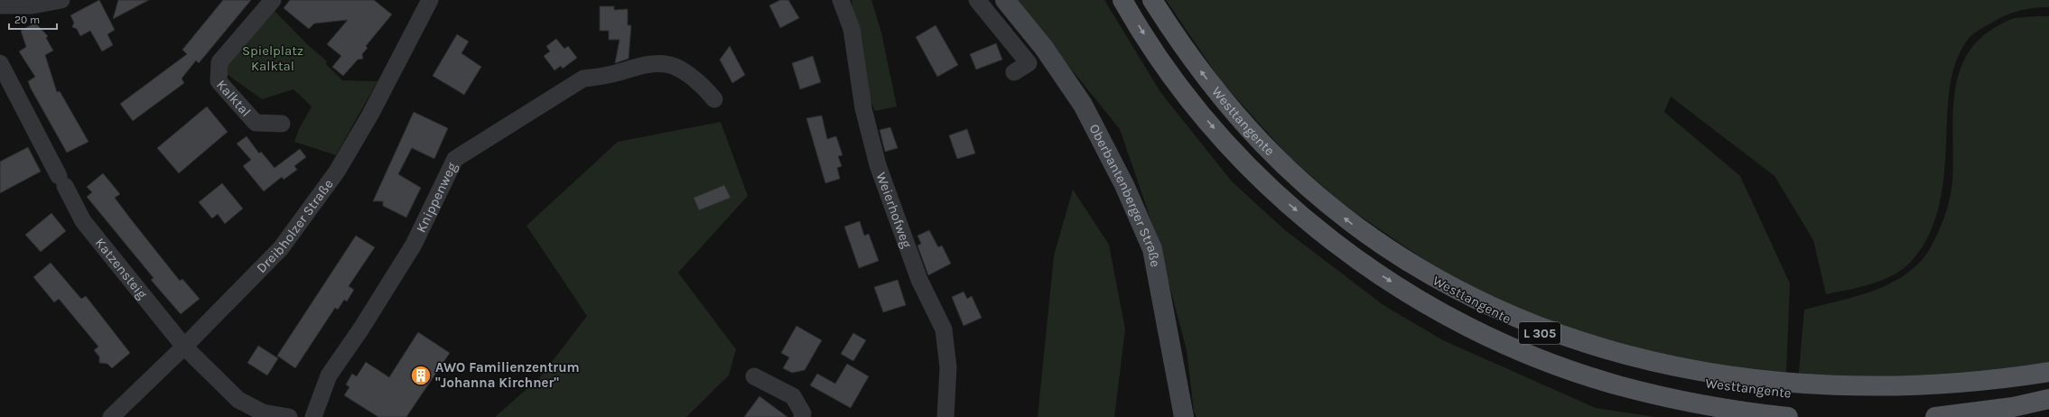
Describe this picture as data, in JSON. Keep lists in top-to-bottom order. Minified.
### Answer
{"streets":{"main road":["Westtangente","Oberbantenberger Straße","L 305"],"street":["Kalktal","Knippenweg","Weierhofweg","Dreibholzer Straße","Katzensteig"]},"crossings":[["Dreibholzer Straße","Katzensteig"]],"parks":["Spielplatz Kalktal"],"places":{"building":["AWO Familienzentrum \"Johanna Kirchner\""]},"scale_bar":"20 m"}
